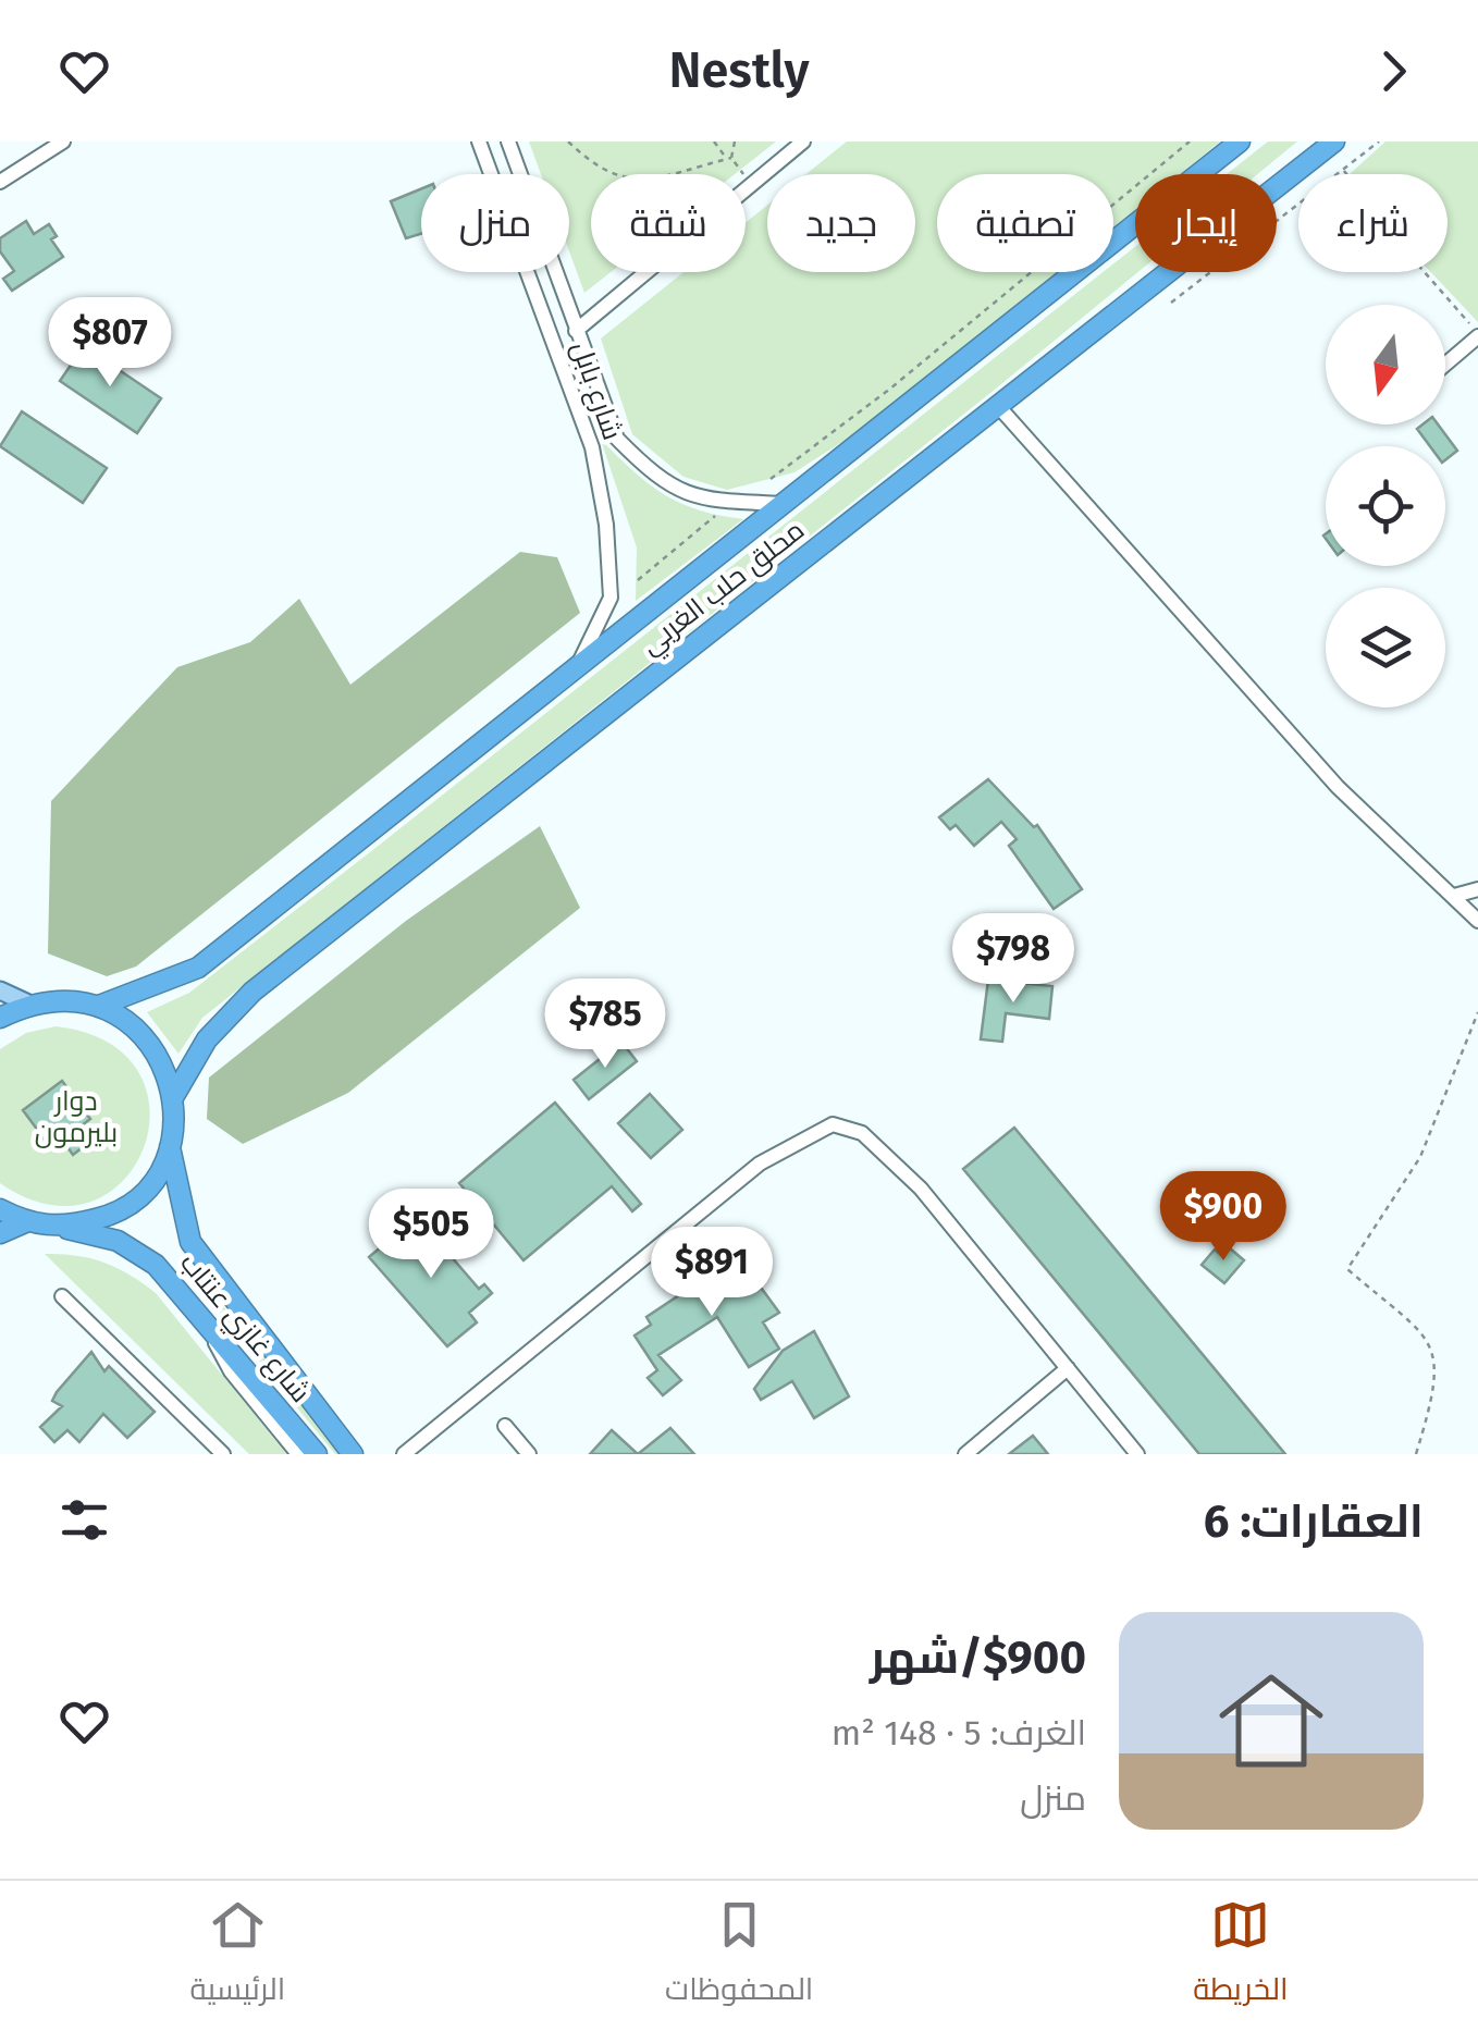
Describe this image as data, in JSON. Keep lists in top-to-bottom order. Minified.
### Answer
{"streets":{"highway":["محلق حلب الغربي","شارع غازي عنتاب"],"street":["شارع بابل"]},"crossings":[["شارع بابل","محلق حلب الغربي"]],"parks":["دوار بليرمون"],"north":"bottom","page":{"header":"Nestly","chip":["شراء","إيجار","تصفية","جديد","شقة","منزل"],"price":["$807","$798","$785","$900","$505","$891"],"heading":"العقارات: 6","list":[{"name":"$900/شهر","note":"الغرف: 5 · 148 m² · منزل"}],"tabs":["الخريطة","المحفوظات","الرئيسية"]}}
